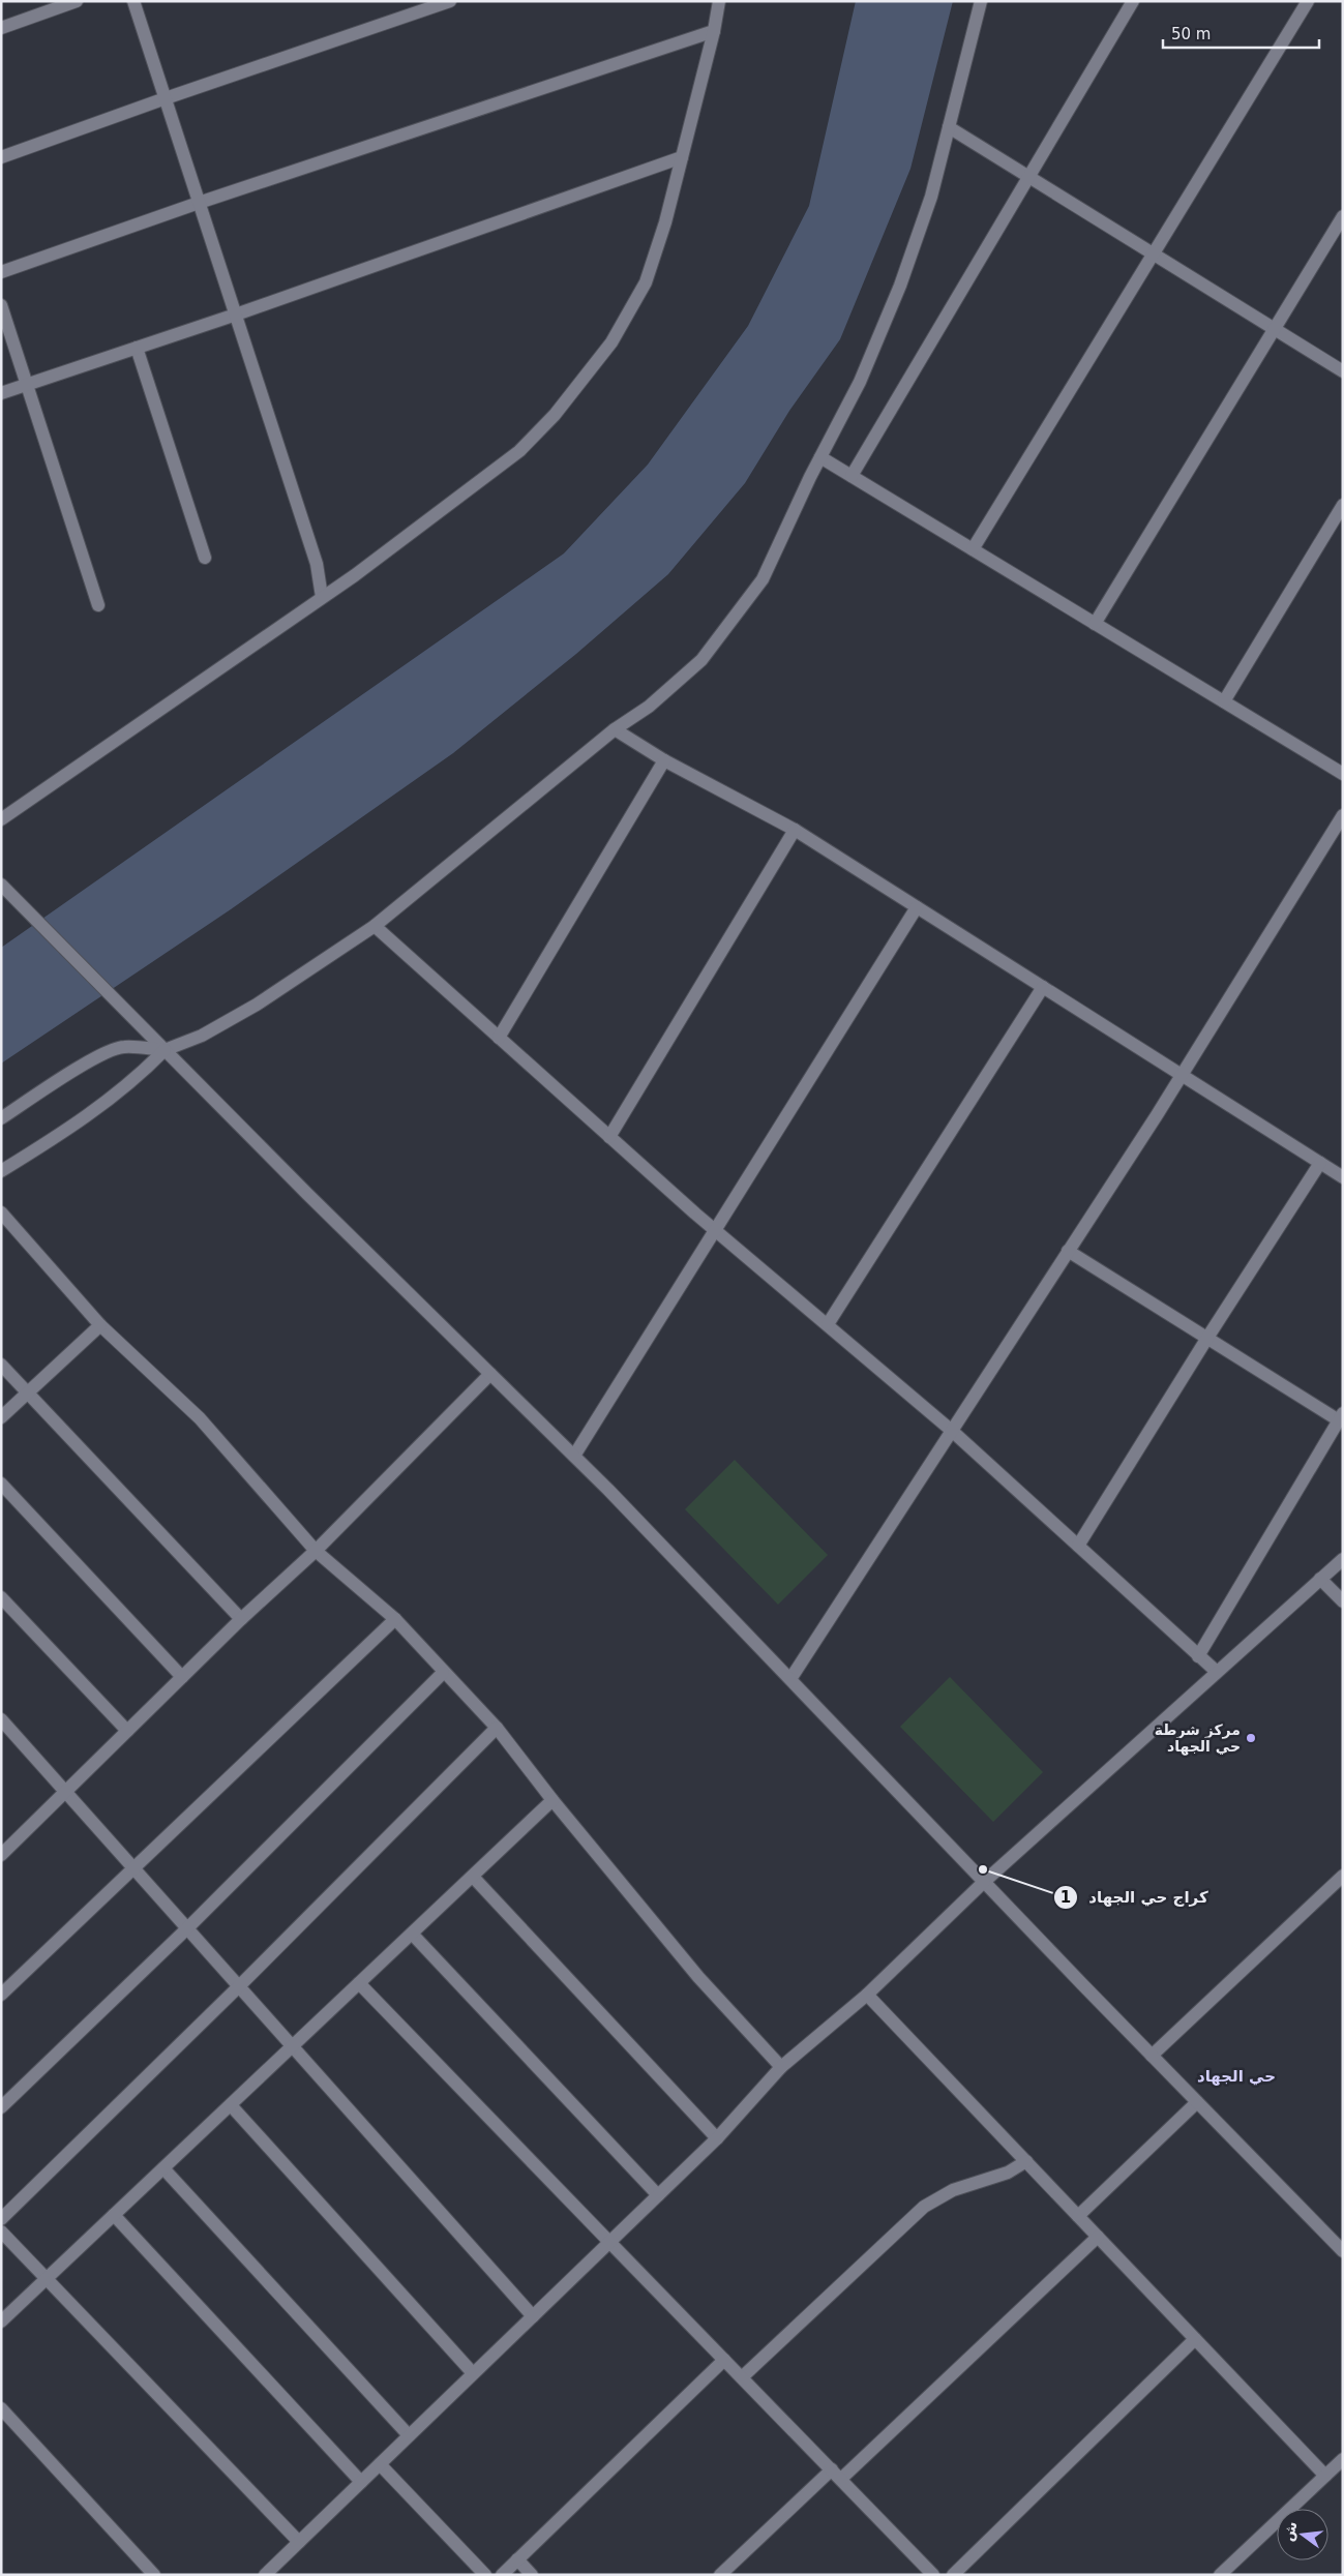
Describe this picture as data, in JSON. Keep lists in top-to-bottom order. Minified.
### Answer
{"districts":["حي الجهاد"],"places":["مركز شرطة حي الجهاد","كراج حي الجهاد"],"scale_bar":"50 m","north":"left"}
